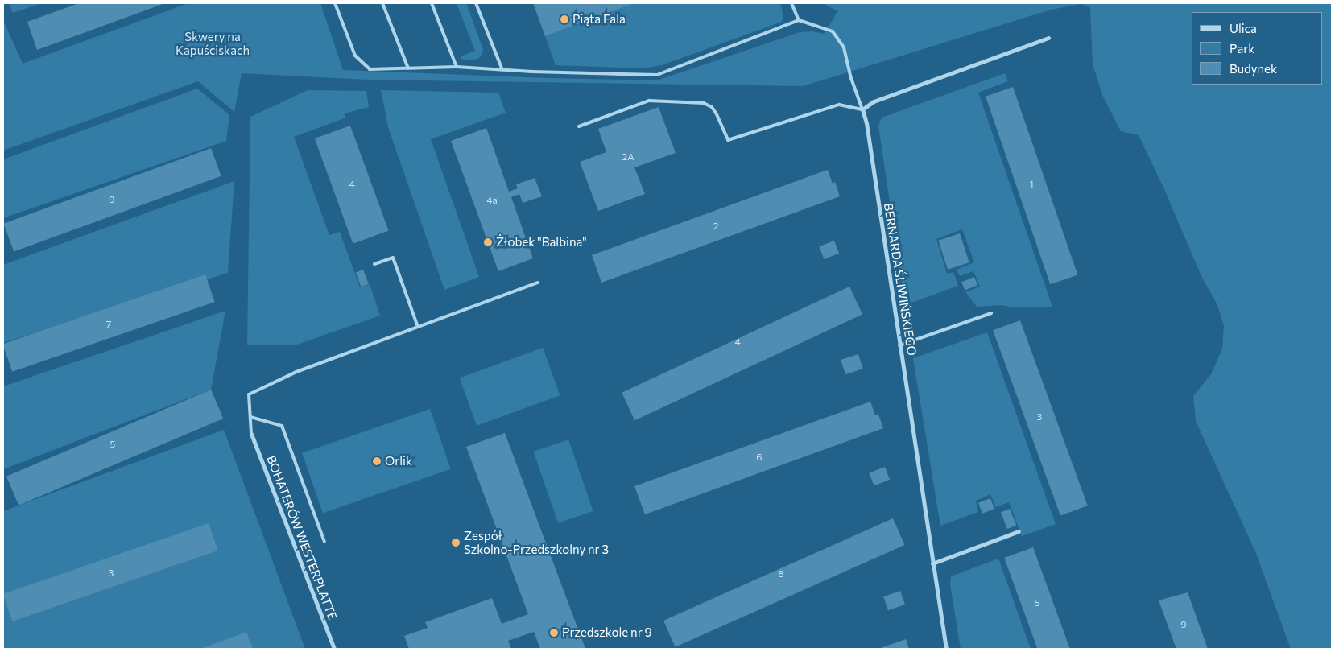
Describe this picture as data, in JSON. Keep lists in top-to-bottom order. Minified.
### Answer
{"streets":{"street":["BERNARDA ŚLIWIŃSKIEGO","BOHATERÓW WESTERPLATTE"]},"parks":["Skwery na Kapuściskach"],"places":["Piąta Fala","Żłobek \"Balbina\"","Orlik","Zespół Szkolno-Przedszkolny nr 3","Przedszkole nr 9"],"house_numbers":["2A","4","1","9","4a","2","7","4","3","5","6","3","8","5","9"],"legend":["Ulica","Park","Budynek"]}
